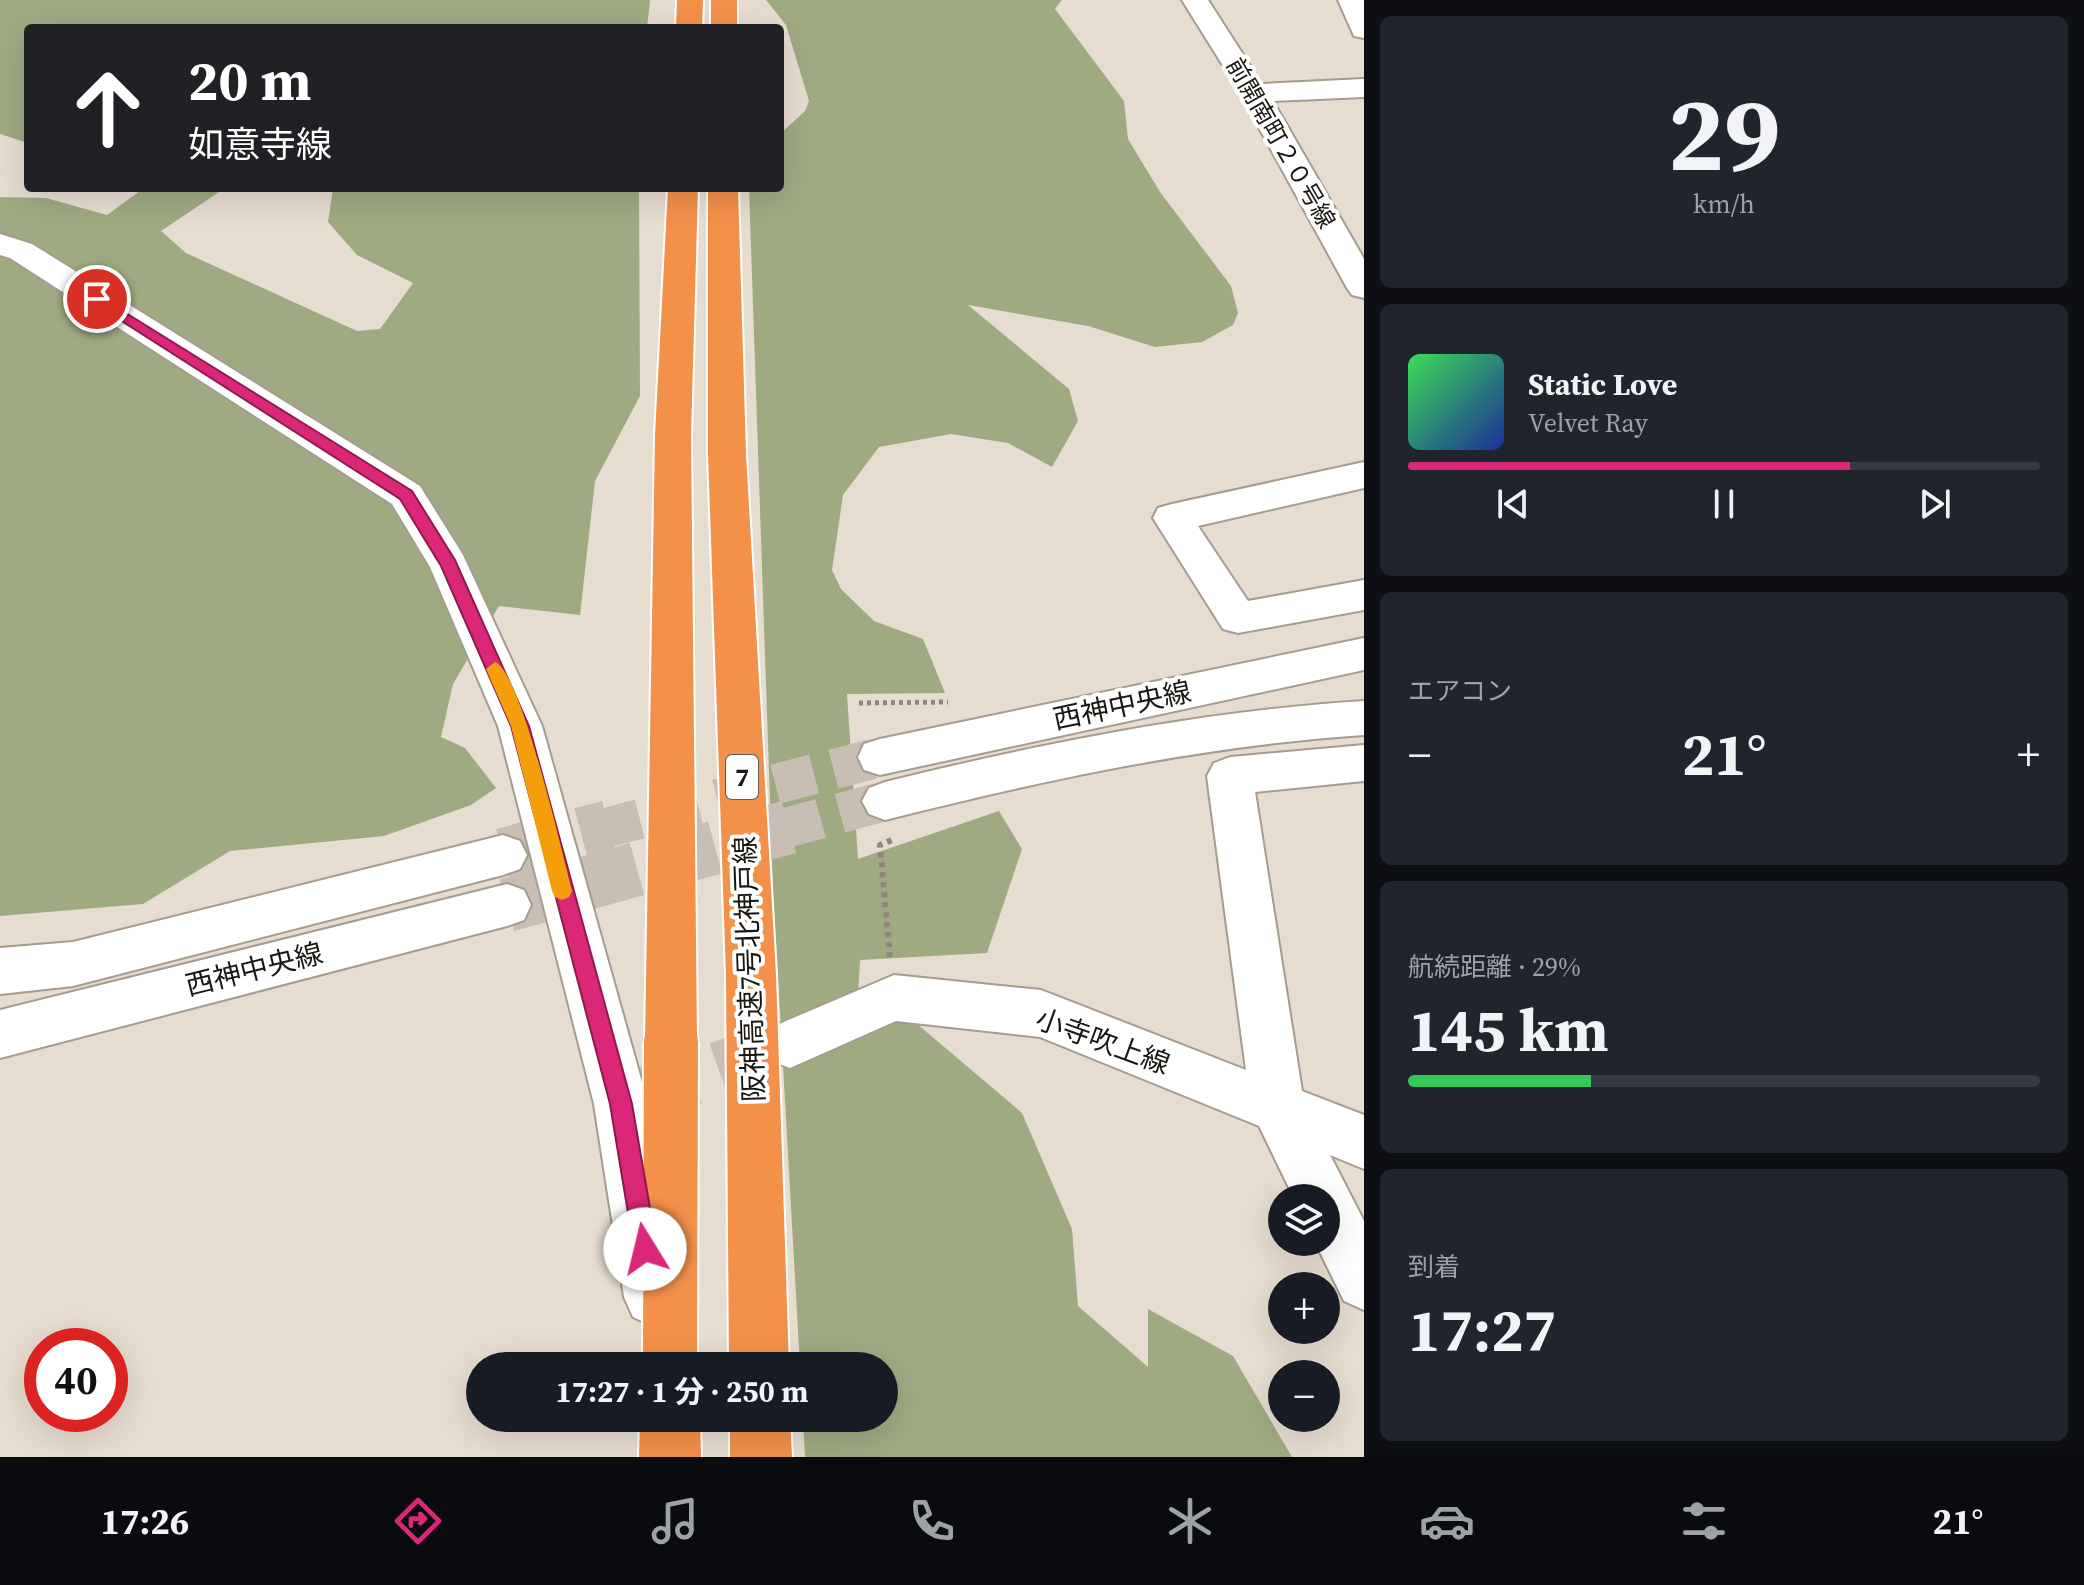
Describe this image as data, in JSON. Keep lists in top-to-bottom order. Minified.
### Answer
{"streets":{"highway":["7","阪神高速7号北神戸線"],"street":["前開南町２０号線","西神中央線","小寺吹上線"]},"page":{"tile":[["29","km/h"],"エアコン",["航続距離 · 29%","145 km"],["到着","17:27"]],"turn":["20 m","如意寺線"],"song":["Static Love","Velvet Ray"],"heat":["−","21°","+"],"map_buttons":["+","−"],"limit":"40","trip":"17:27 · 1 分 · 250 m","tabs":["17:26","21°"]}}
